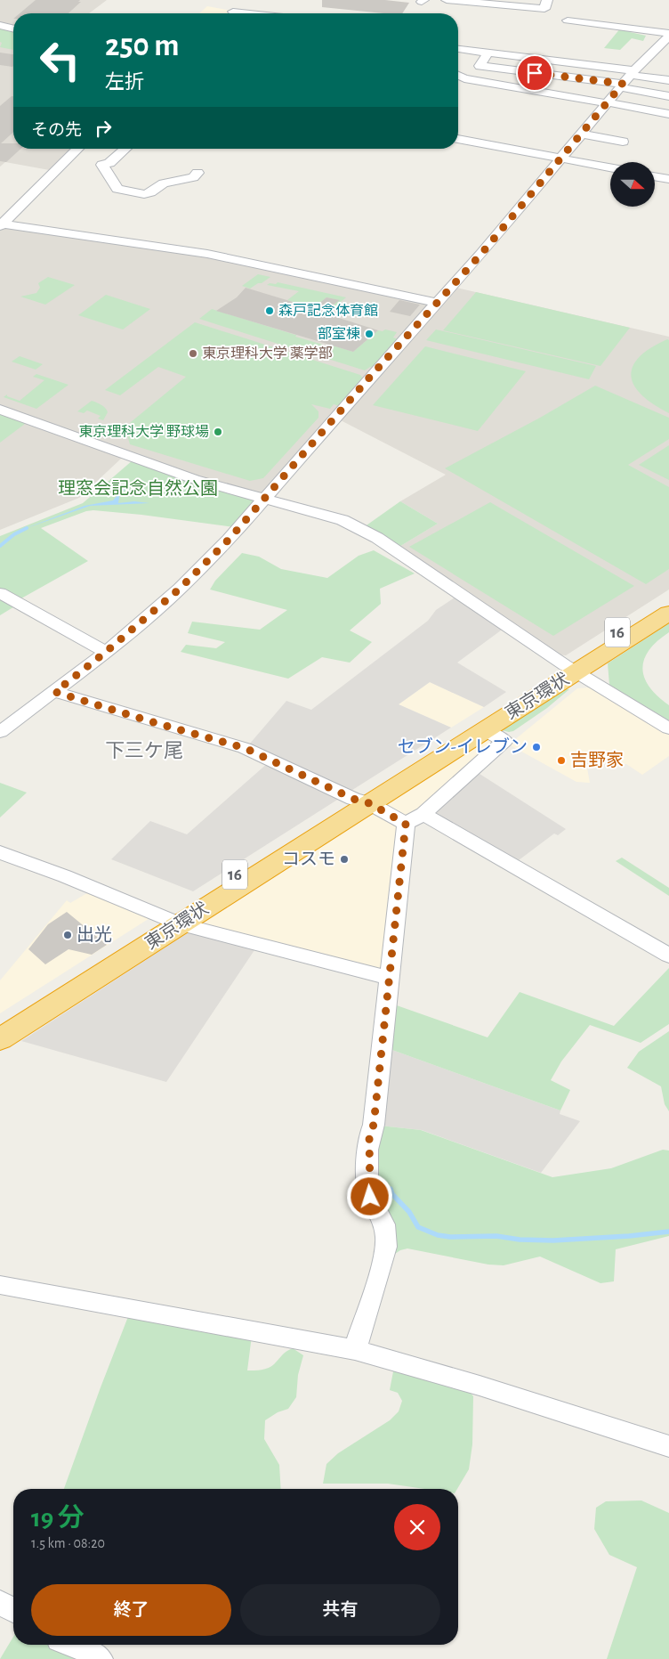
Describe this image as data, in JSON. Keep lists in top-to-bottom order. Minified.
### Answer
{"streets":{"highway":["16","東京環状"]},"districts":["下三ケ尾"],"parks":["理窓会記念自然公園"],"places":["森戸記念体育館","部室棟","東京理科大学 薬学部","東京理科大学 野球場","セブン-イレブン","吉野家","コスモ","出光"],"north":"right","page":{"turn":["250 m","左折"],"then":"その先","heading":["19 分","1.5 km · 08:20"],"buttons":["終了","共有"]}}
